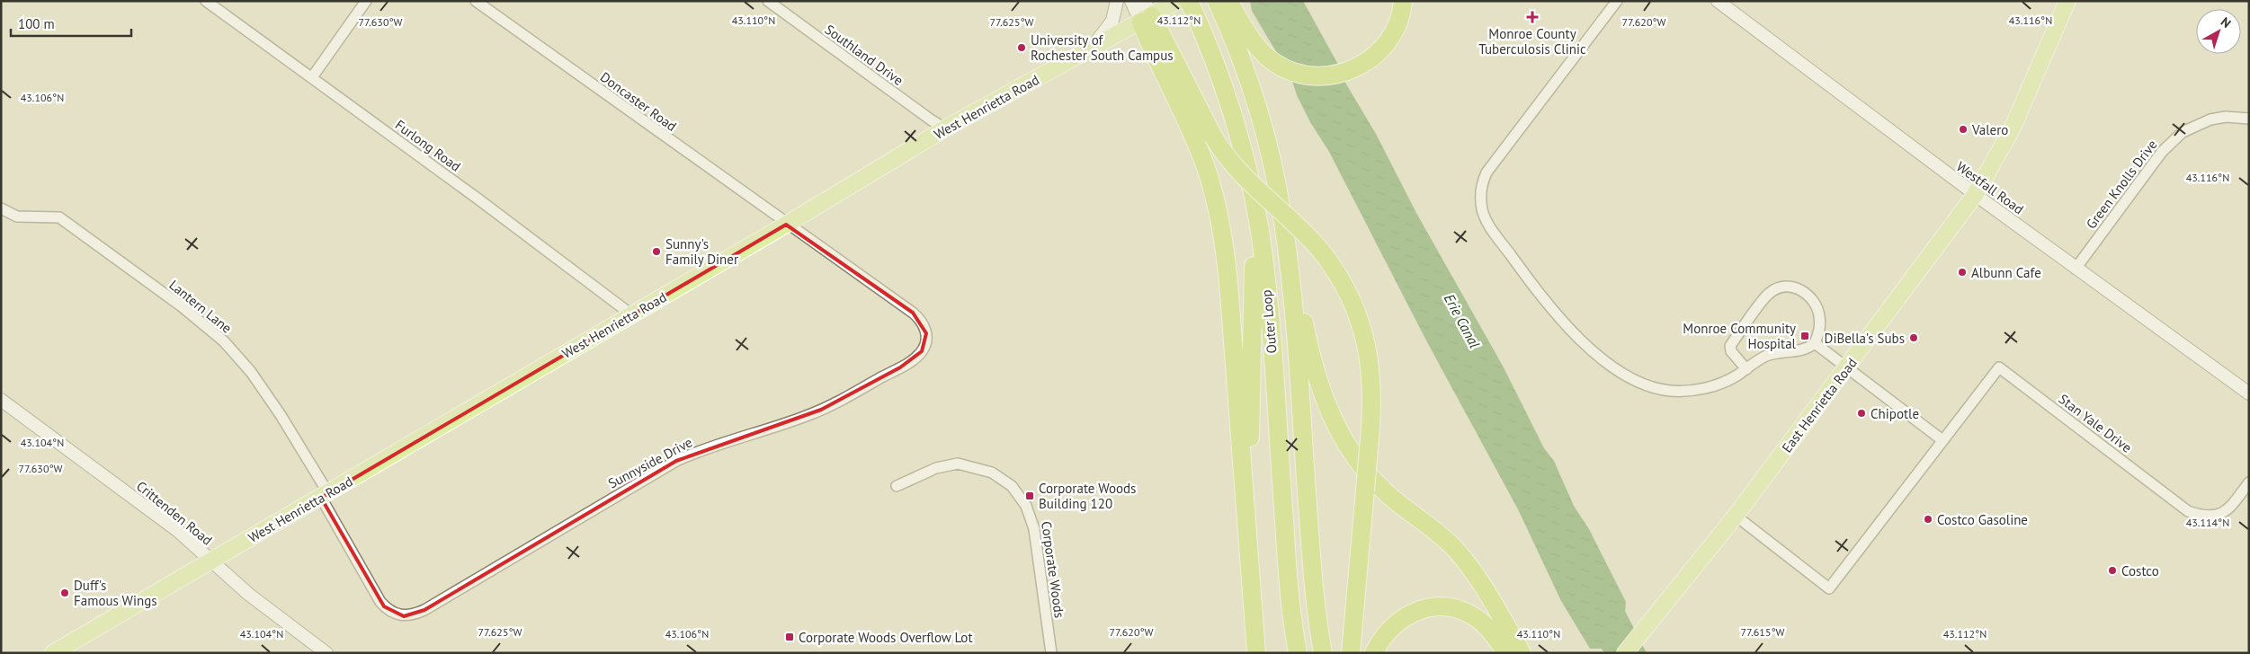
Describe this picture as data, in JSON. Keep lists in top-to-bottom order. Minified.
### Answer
{"streets":{"highway":["Outer Loop"],"main road":["West Henrietta Road","East Henrietta Road"],"street":["Southland Drive","Doncaster Road","Furlong Road","Green Knolls Drive","Westfall Road","Lantern Lane","Stan Yale Drive","Sunnyside Drive","Crittenden Road","Corporate Woods"]},"crossings":[["Southland Drive","West Henrietta Road"],["Doncaster Road","West Henrietta Road"],["Doncaster Road","Sunnyside Drive"],["West Henrietta Road","Furlong Road"],["West Henrietta Road","Lantern Lane"],["West Henrietta Road","Sunnyside Drive"],["West Henrietta Road","Crittenden Road"],["Green Knolls Drive","Westfall Road"],["Westfall Road","East Henrietta Road"],["Lantern Lane","Sunnyside Drive"],["East Henrietta Road","Stan Yale Drive"]],"water":["Erie Canal"],"places":{"health":["Monroe County Tuberculosis Clinic"],"other":["University of Rochester South Campus","Valero","Sunny's Family Diner","Albunn Cafe","DiBella's Subs","Chipotle","Costco Gasoline","Costco","Duff's Famous Wings"],"transit":["Monroe Community Hospital","Corporate Woods Building 120","Corporate Woods Overflow Lot"]},"scale_bar":"100 m","north":"top right","coordinates":["43.110°N","43.112°N","43.116°N","77.630°W","77.625°W","77.620°W","43.106°N","43.104°N","43.114°N","77.615°W"]}
